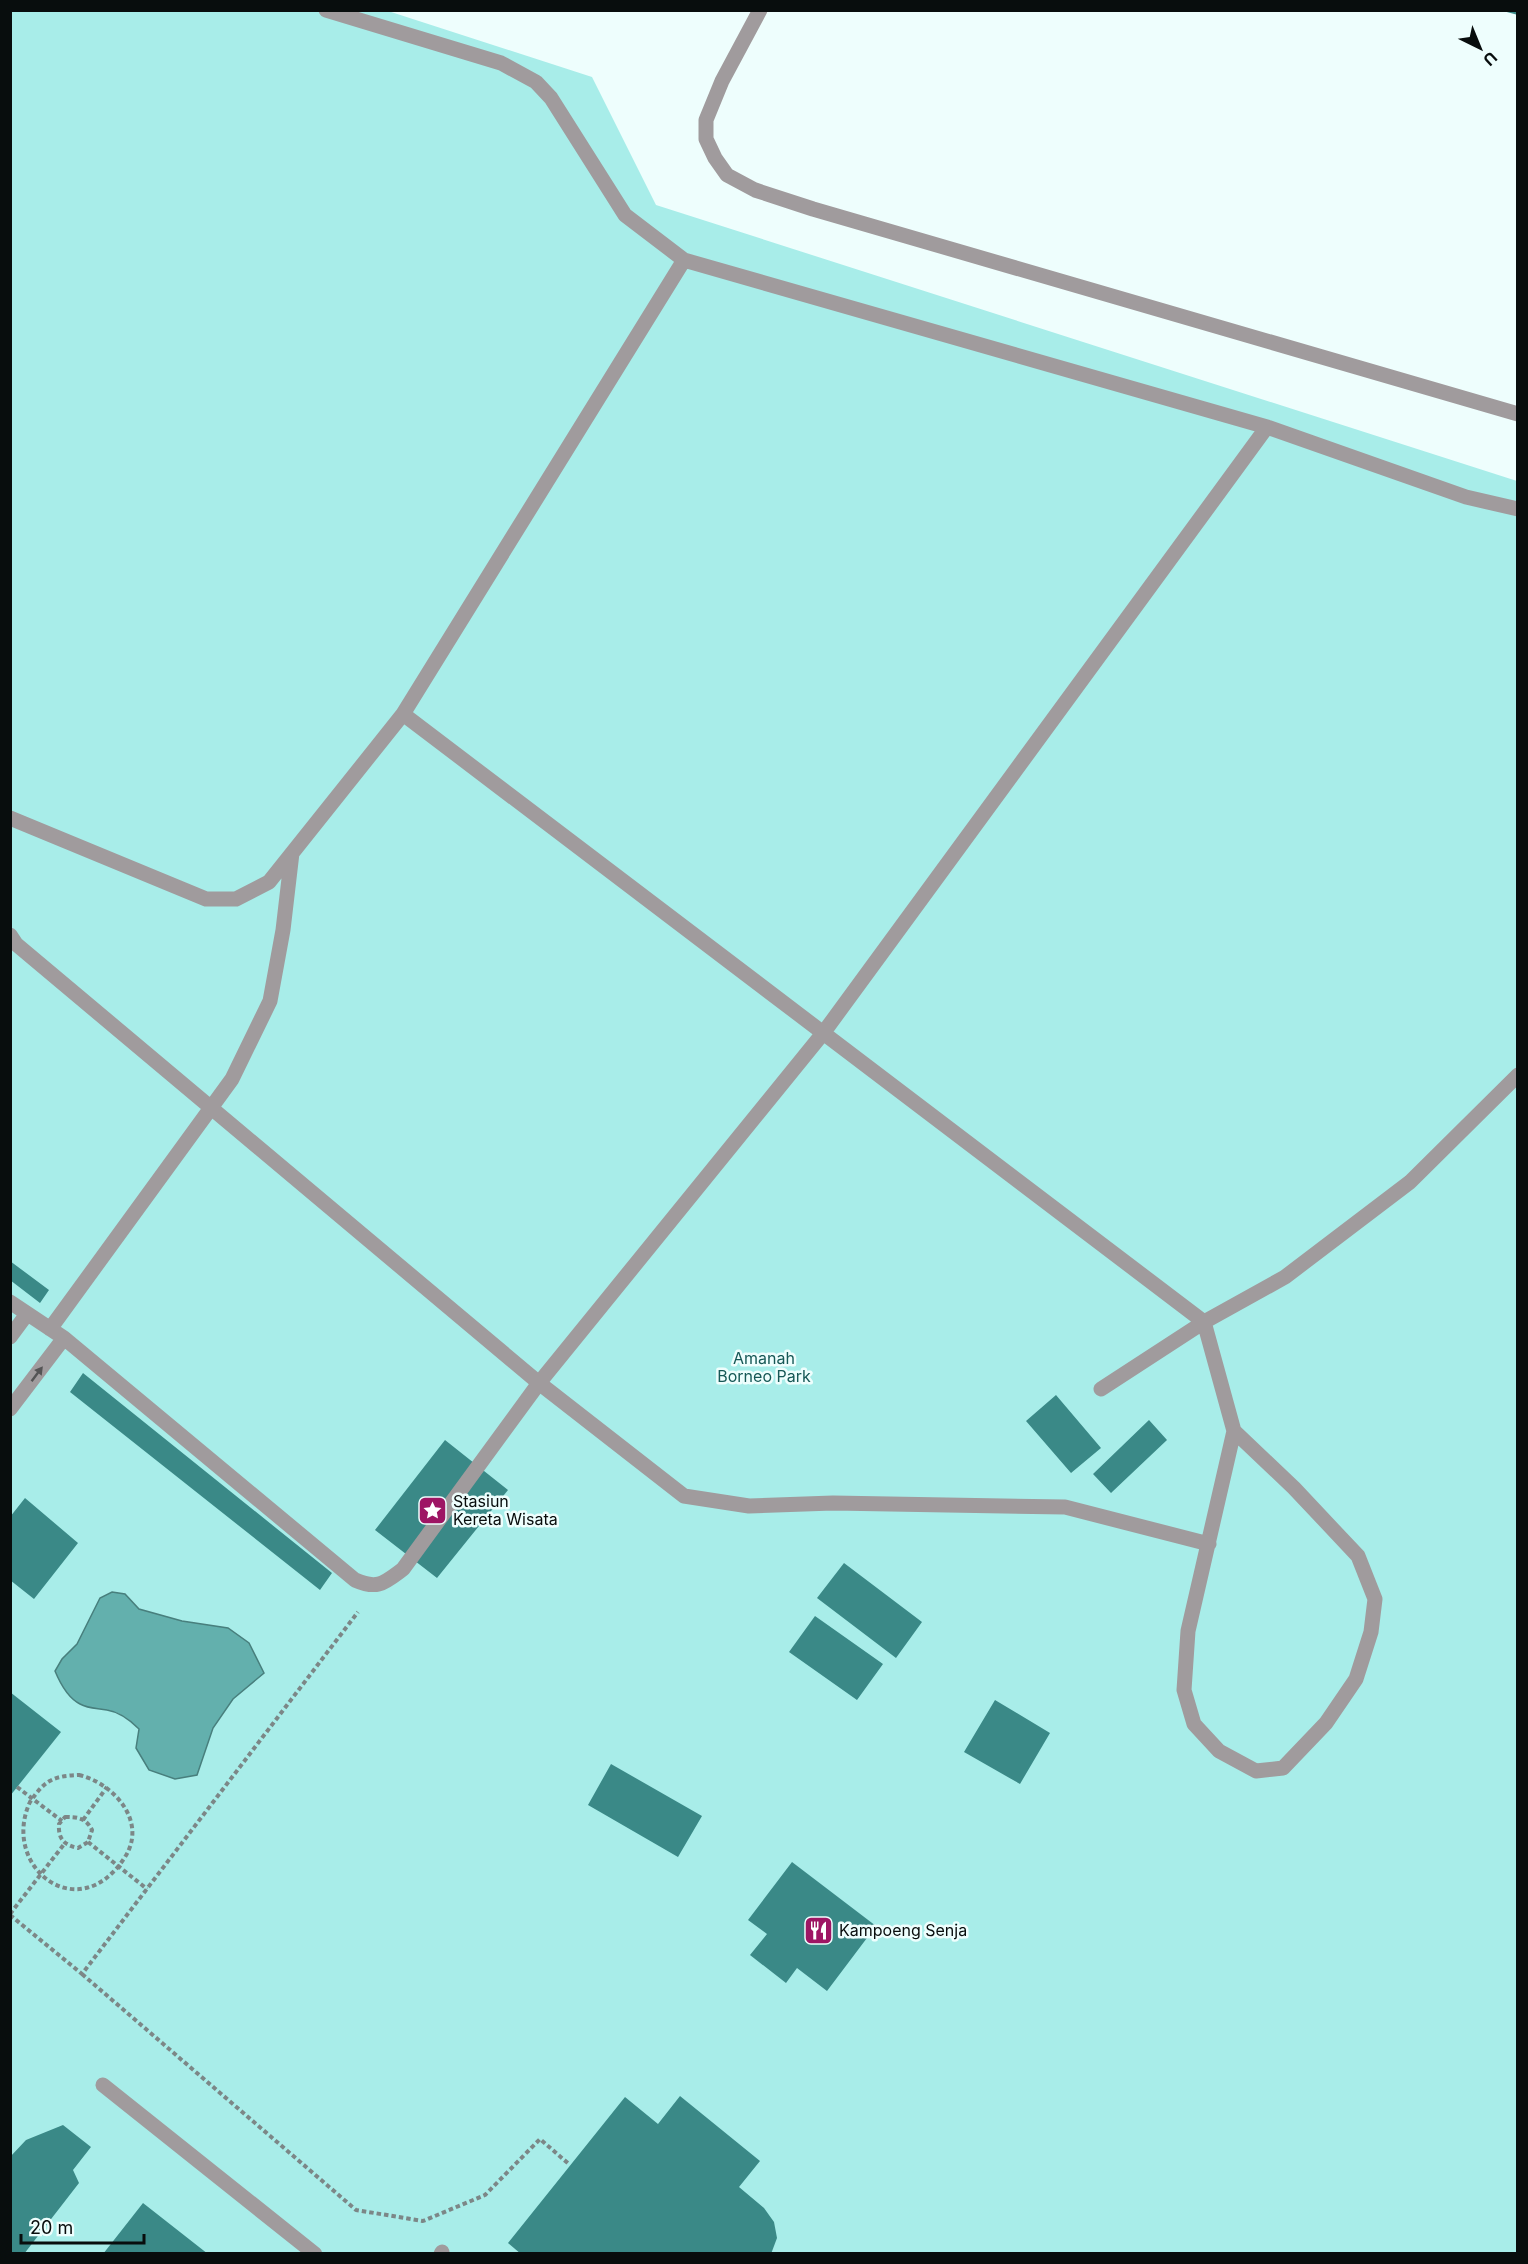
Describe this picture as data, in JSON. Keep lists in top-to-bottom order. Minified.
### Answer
{"parks":["Amanah Borneo Park"],"places":{"place":["Stasiun Kereta Wisata"],"restaurant":["Kampoeng Senja"]},"scale_bar":"20 m","north":"bottom right"}
